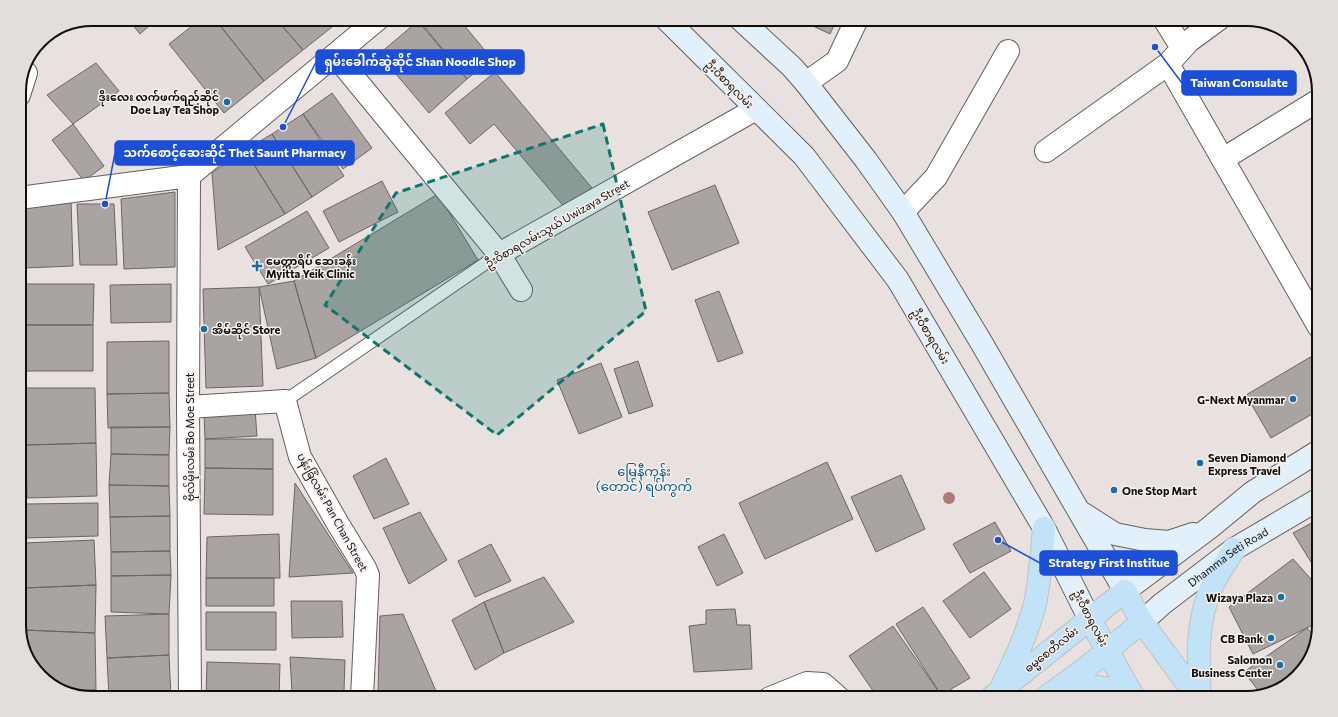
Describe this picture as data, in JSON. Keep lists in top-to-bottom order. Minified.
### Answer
{"streets":{"main road":["ဦးဝီစာရလမ်း","Dhamma Seti Road","ဓမ္မစေတီလမ်း"],"street":["ဦးဝိစာရလမ်းသွယ် Uwizaya Street","ဗိုလ်မိုးလမ်း Bo Moe Street","ပန်းခြံလမ်း Pan Chan Street"]},"crossings":[["ဦးဝီစာရလမ်း","ဦးဝိစာရလမ်းသွယ် Uwizaya Street"],["ဦးဝီစာရလမ်း","ဓမ္မစေတီလမ်း"],["ဦးဝိစာရလမ်းသွယ် Uwizaya Street","ပန်းခြံလမ်း Pan Chan Street"]],"districts":["မြေနီကုန်း (တောင်) ရပ်ကွက်"],"places":{"other":["Taiwan Consulate","ဒိုးလေး လက်ဖက်ရည်ဆိုင် Doe Lay Tea Shop","ရှမ်းခေါက်ဆွဲဆိုင် Shan Noodle Shop","သက်စောင့်ဆေးဆိုင် Thet Saunt Pharmacy","အိမ်ဆိုင် Store","G-Next Myanmar","Seven Diamond Express Travel","One Stop Mart","Strategy First Institue","Wizaya Plaza","CB Bank","Salomon Business Center"],"health":["မေတ္တာရိပ် ဆေးခန်း Myitta Yeik Clinic"]}}
